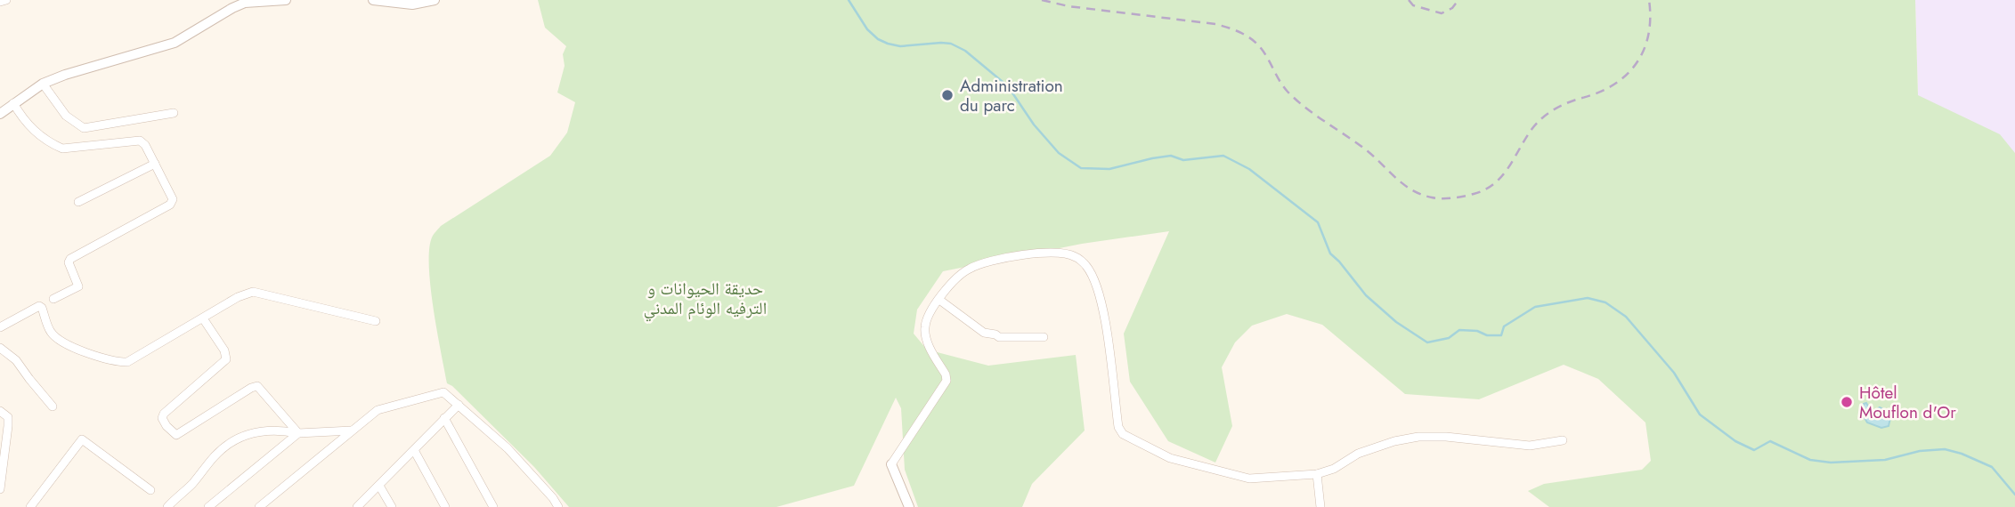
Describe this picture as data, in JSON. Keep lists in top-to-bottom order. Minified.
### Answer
{"parks":["حديقة الحيوانات و الترفيه الوئام المدني"],"places":["Administration du parc","Hôtel Mouflon d'Or"]}
